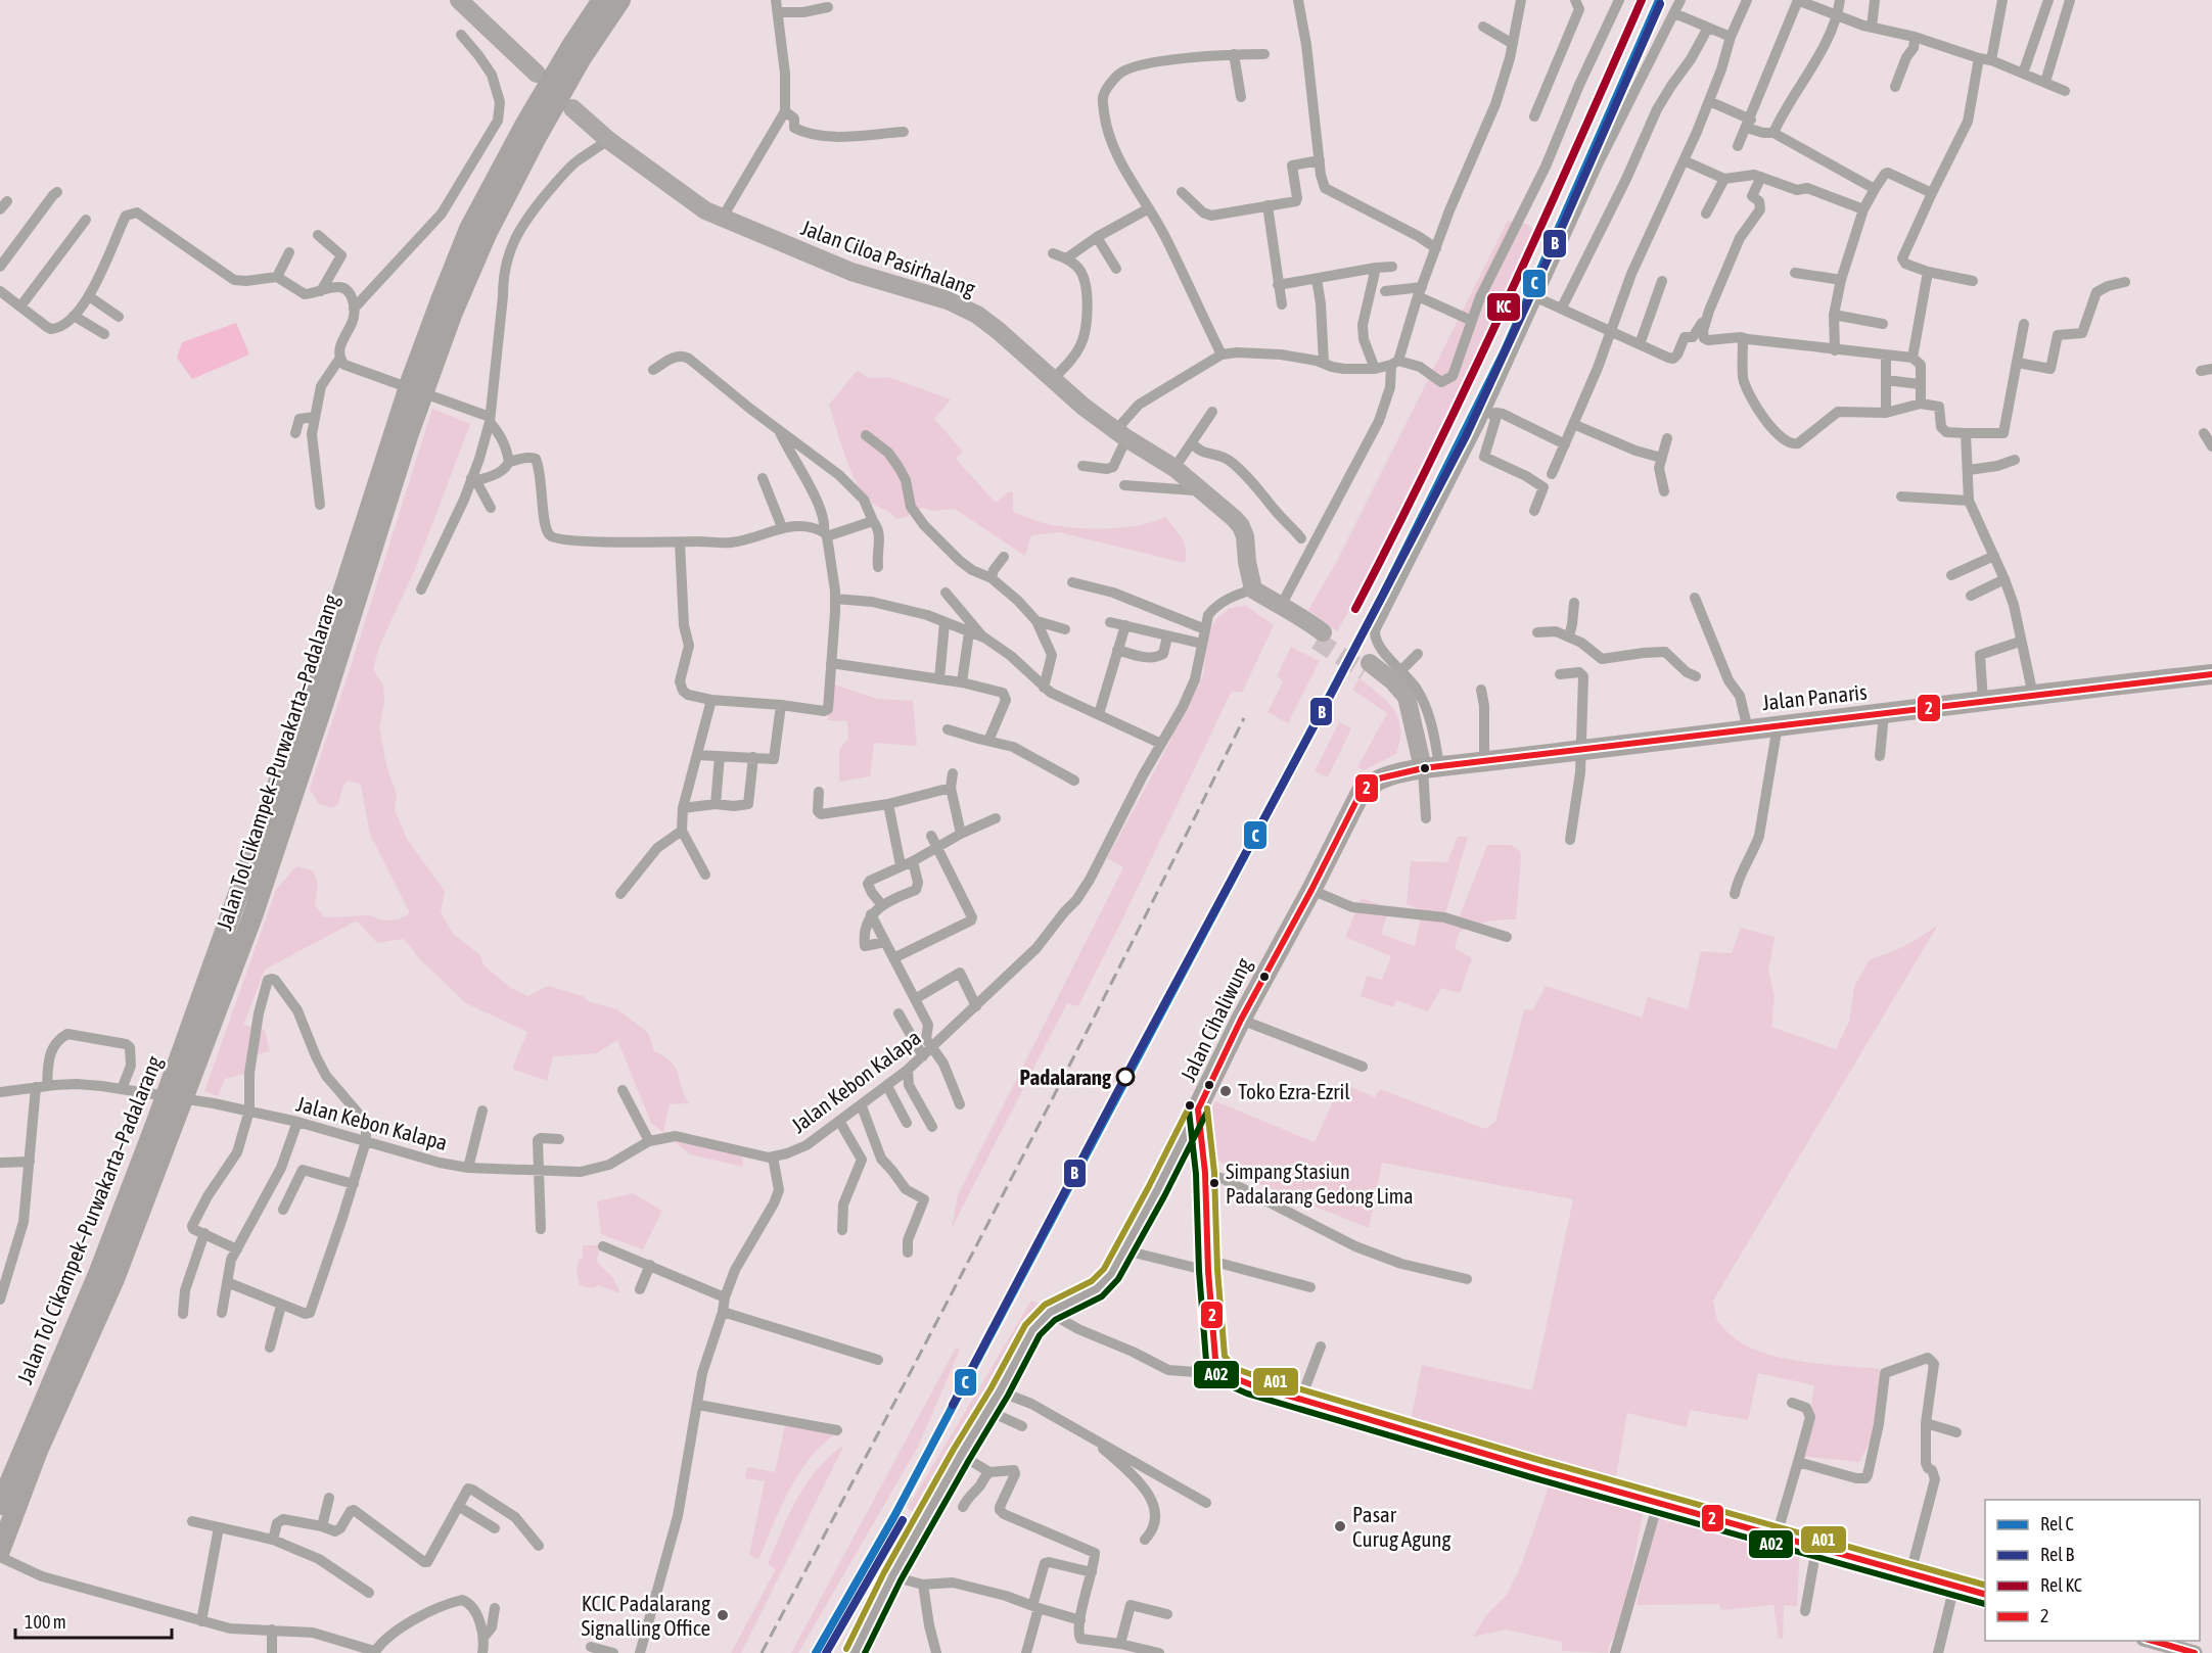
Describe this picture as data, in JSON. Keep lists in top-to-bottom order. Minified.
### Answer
{"streets":{"highway":["Jalan Panaris","Jalan Tol Cikampek–Purwakarta–Padalarang","Jalan Cihaliwung"],"main road":["Jalan Ciloa Pasirhalang"],"street":["Jalan Kebon Kalapa"]},"crossings":[["Jalan Ciloa Pasirhalang","Jalan Kebon Kalapa"],["Jalan Panaris","Jalan Cihaliwung"]],"places":["Padalarang","Toko Ezra-Ezril","Simpang Stasiun Padalarang Gedong Lima","Pasar Curug Agung","KCIC Padalarang Signalling Office"],"lines":["rail line C","rail line KC","rail line B","transit line 2","transit line A01","transit line A02"],"legend":["Rel C","Rel B","Rel KC","2"],"scale_bar":"100 m"}
